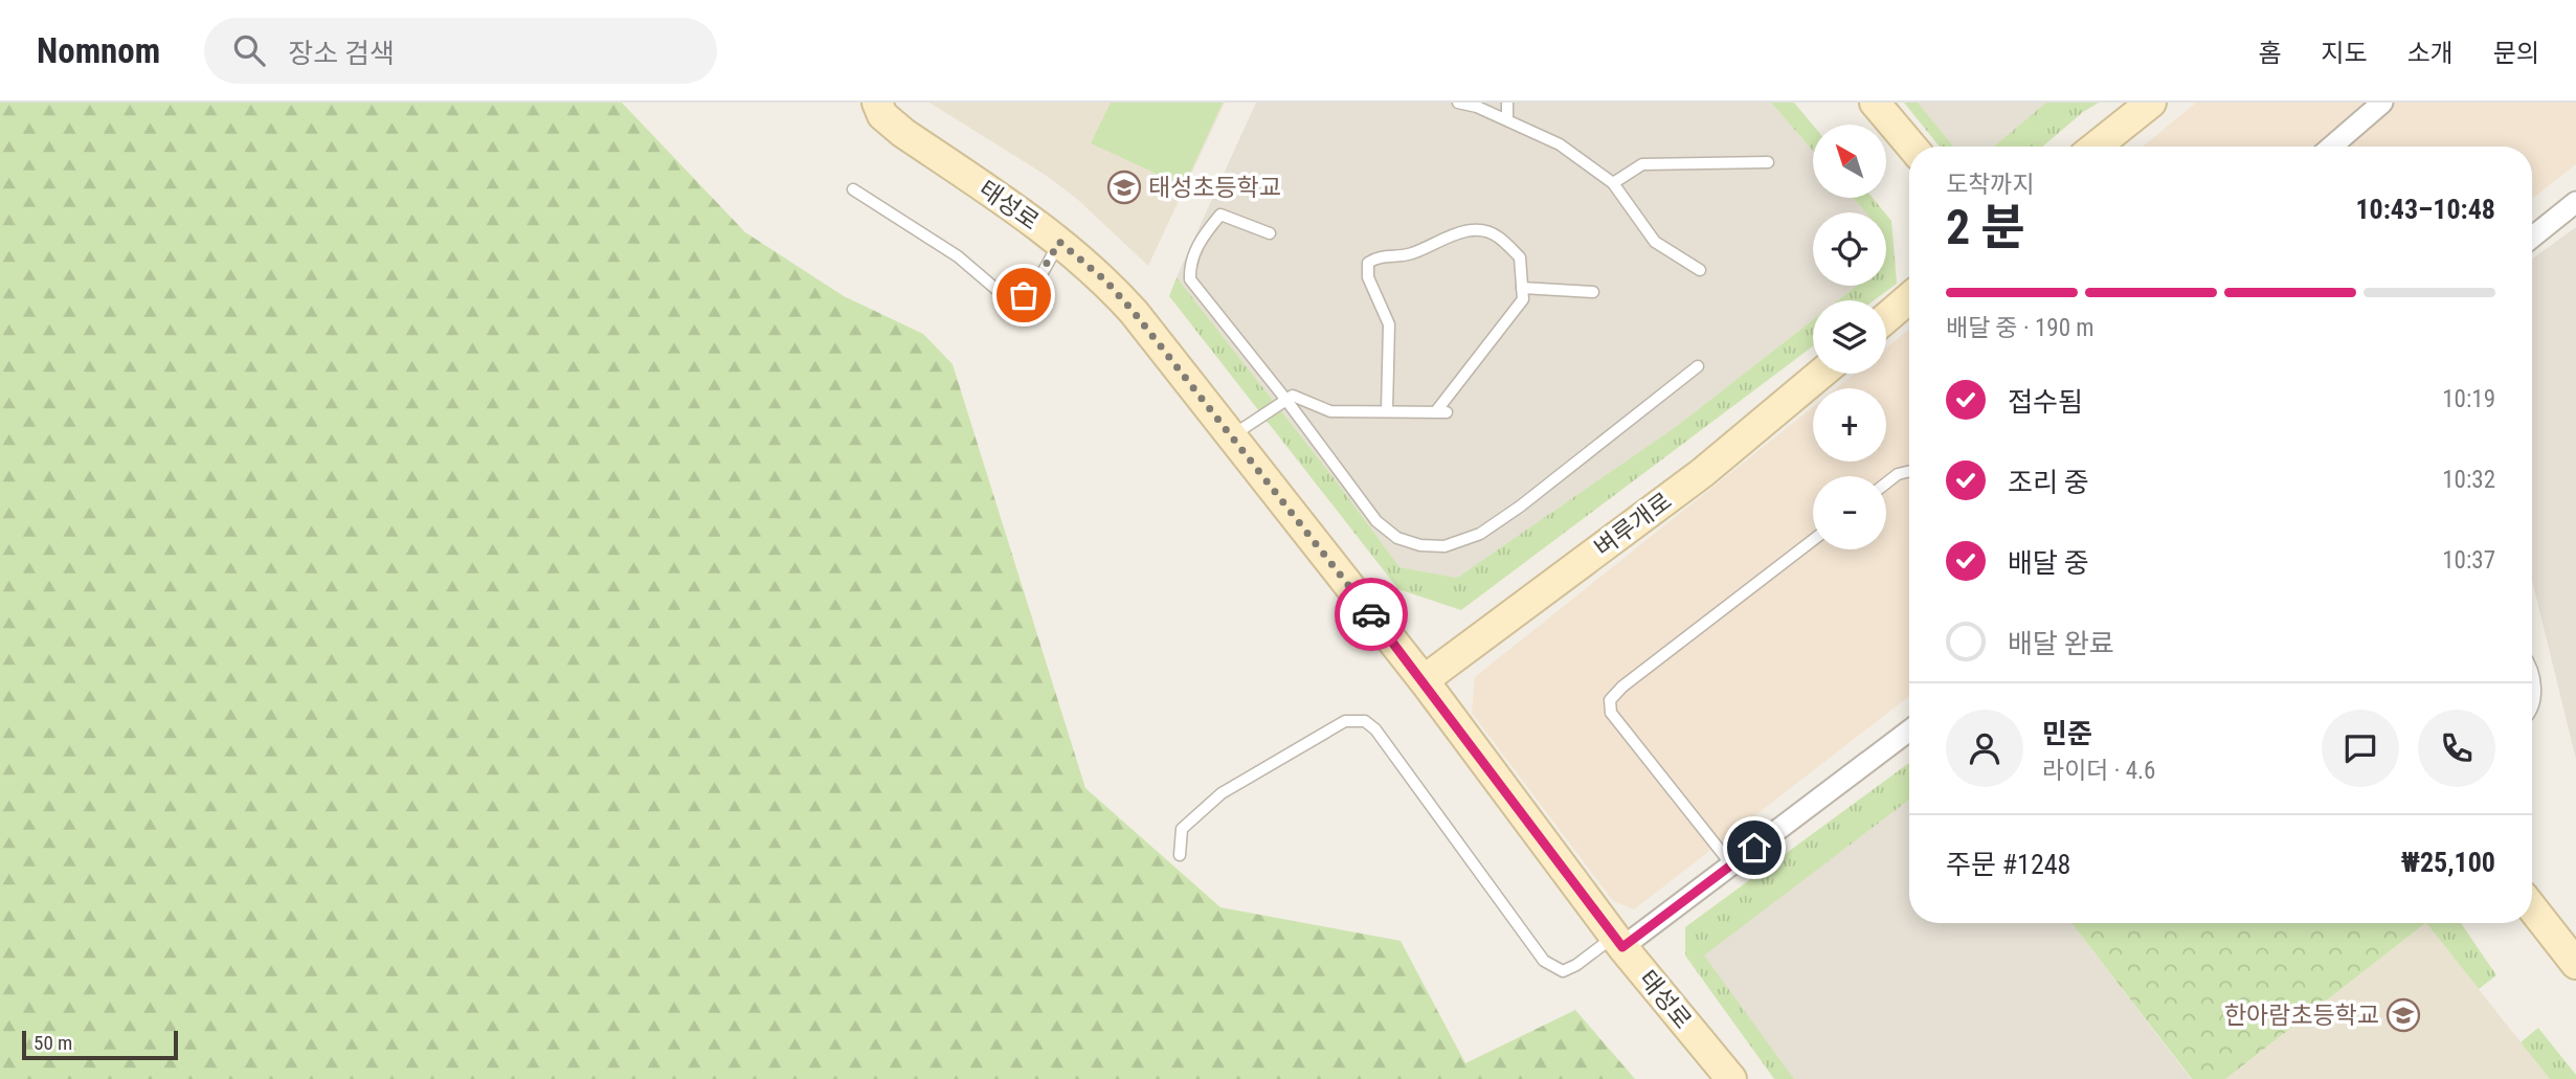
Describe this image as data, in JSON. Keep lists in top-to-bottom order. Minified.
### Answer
{"streets":{"street":["태성로","벼루개로"]},"crossings":[["태성로","벼루개로"]],"places":{"school or university":["태성초등학교","한아람초등학교"]},"scale_bar":"50 m","north":"top left","page":{"header":"Nomnom","search":"장소 검색","nav":["홈","지도","소개","문의"],"map_buttons":["+","−"],"heading":["2 분","도착까지","10:43–10:48"],"panel":["민준","라이더 · 4.6","주문 #1248","₩25,100"],"bar":"배달 중 · 190 m","list":[["접수됨","10:19"],["조리 중","10:32"],["배달 중","10:37"],"배달 완료"],"scale":"50 m"}}
